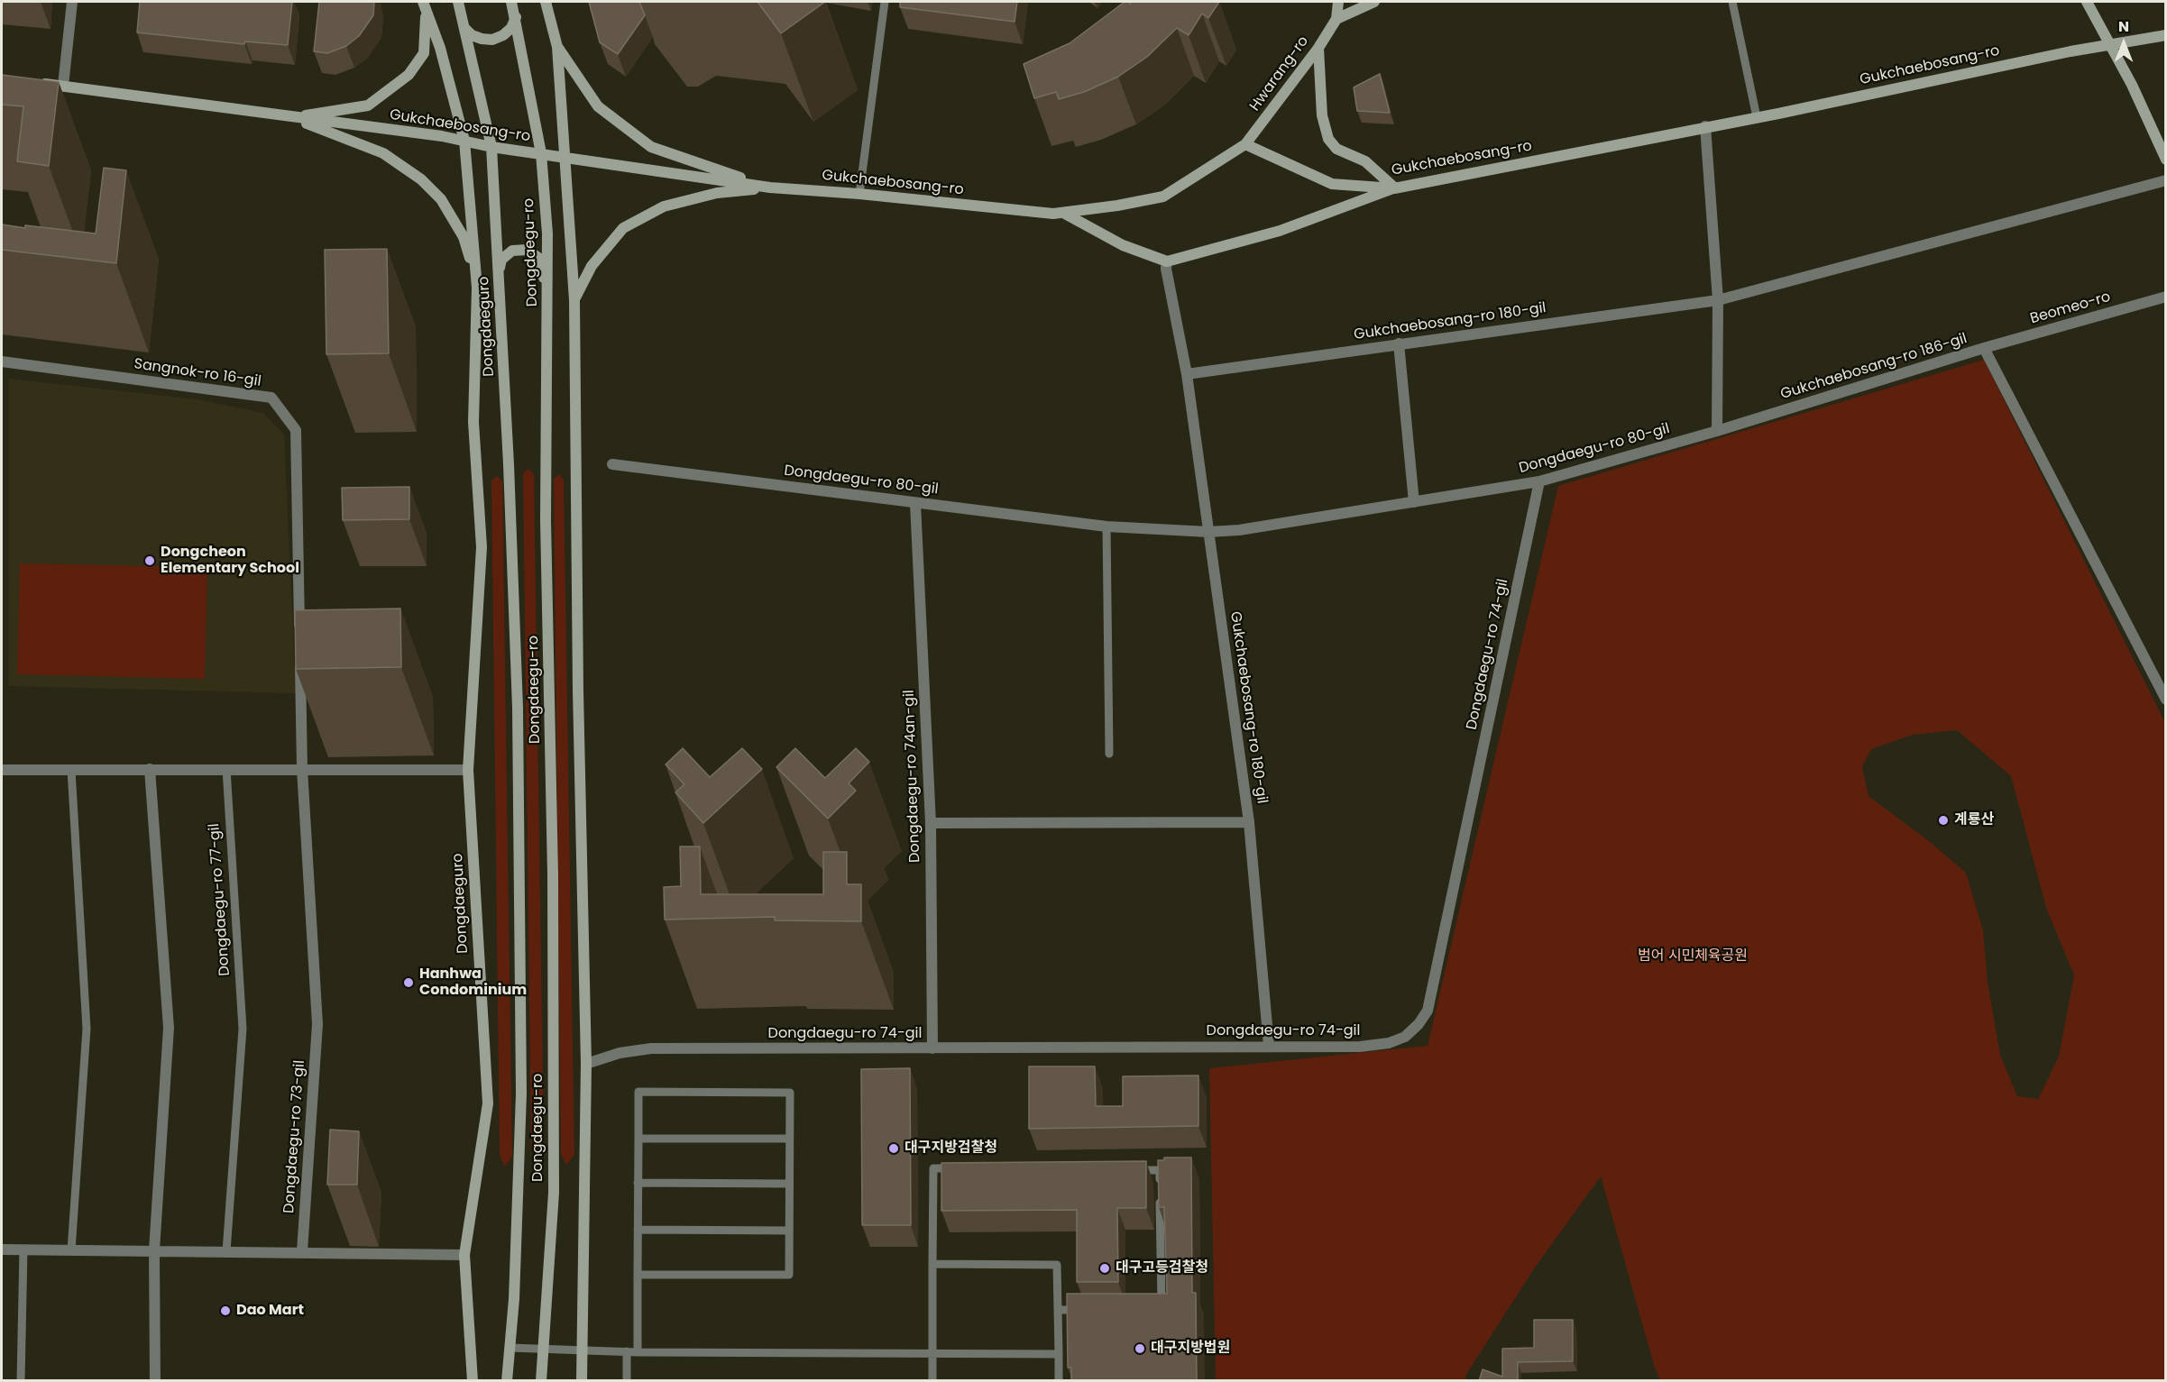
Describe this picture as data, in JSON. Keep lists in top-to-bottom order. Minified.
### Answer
{"streets":{"main road":["Gukchaebosang-ro","Hwarang-ro","Dongdaegu-ro","Dongdaeguro"],"street":["Beomeo-ro","Gukchaebosang-ro 180-gil","Gukchaebosang-ro 186-gil","Sangnok-ro 16-gil","Dongdaegu-ro 80-gil","Dongdaegu-ro 74-gil","Dongdaegu-ro 74an-gil","Dongdaegu-ro 73-gil"],"lane":["Dongdaegu-ro 77-gil"]},"crossings":[["Gukchaebosang-ro","Hwarang-ro"],["Gukchaebosang-ro","Dongdaegu-ro"],["Gukchaebosang-ro","Dongdaeguro"],["Dongdaegu-ro","Dongdaeguro"],["Beomeo-ro","Gukchaebosang-ro 186-gil"],["Gukchaebosang-ro 180-gil","Dongdaegu-ro 80-gil"],["Gukchaebosang-ro 180-gil","Dongdaegu-ro 74-gil"],["Gukchaebosang-ro 186-gil","Dongdaegu-ro 80-gil"],["Sangnok-ro 16-gil","Dongdaegu-ro 73-gil"],["Dongdaegu-ro 80-gil","Dongdaegu-ro 74-gil"],["Dongdaegu-ro 80-gil","Dongdaegu-ro 74an-gil"],["Dongdaegu-ro 74-gil","Dongdaegu-ro 74an-gil"]],"parks":["범어 시민체육공원"],"places":["Dongcheon Elementary School","계룡산","Hanhwa Condominium","대구지방검찰청","대구고등검찰청","Dao Mart","대구지방법원"],"north":"top"}
